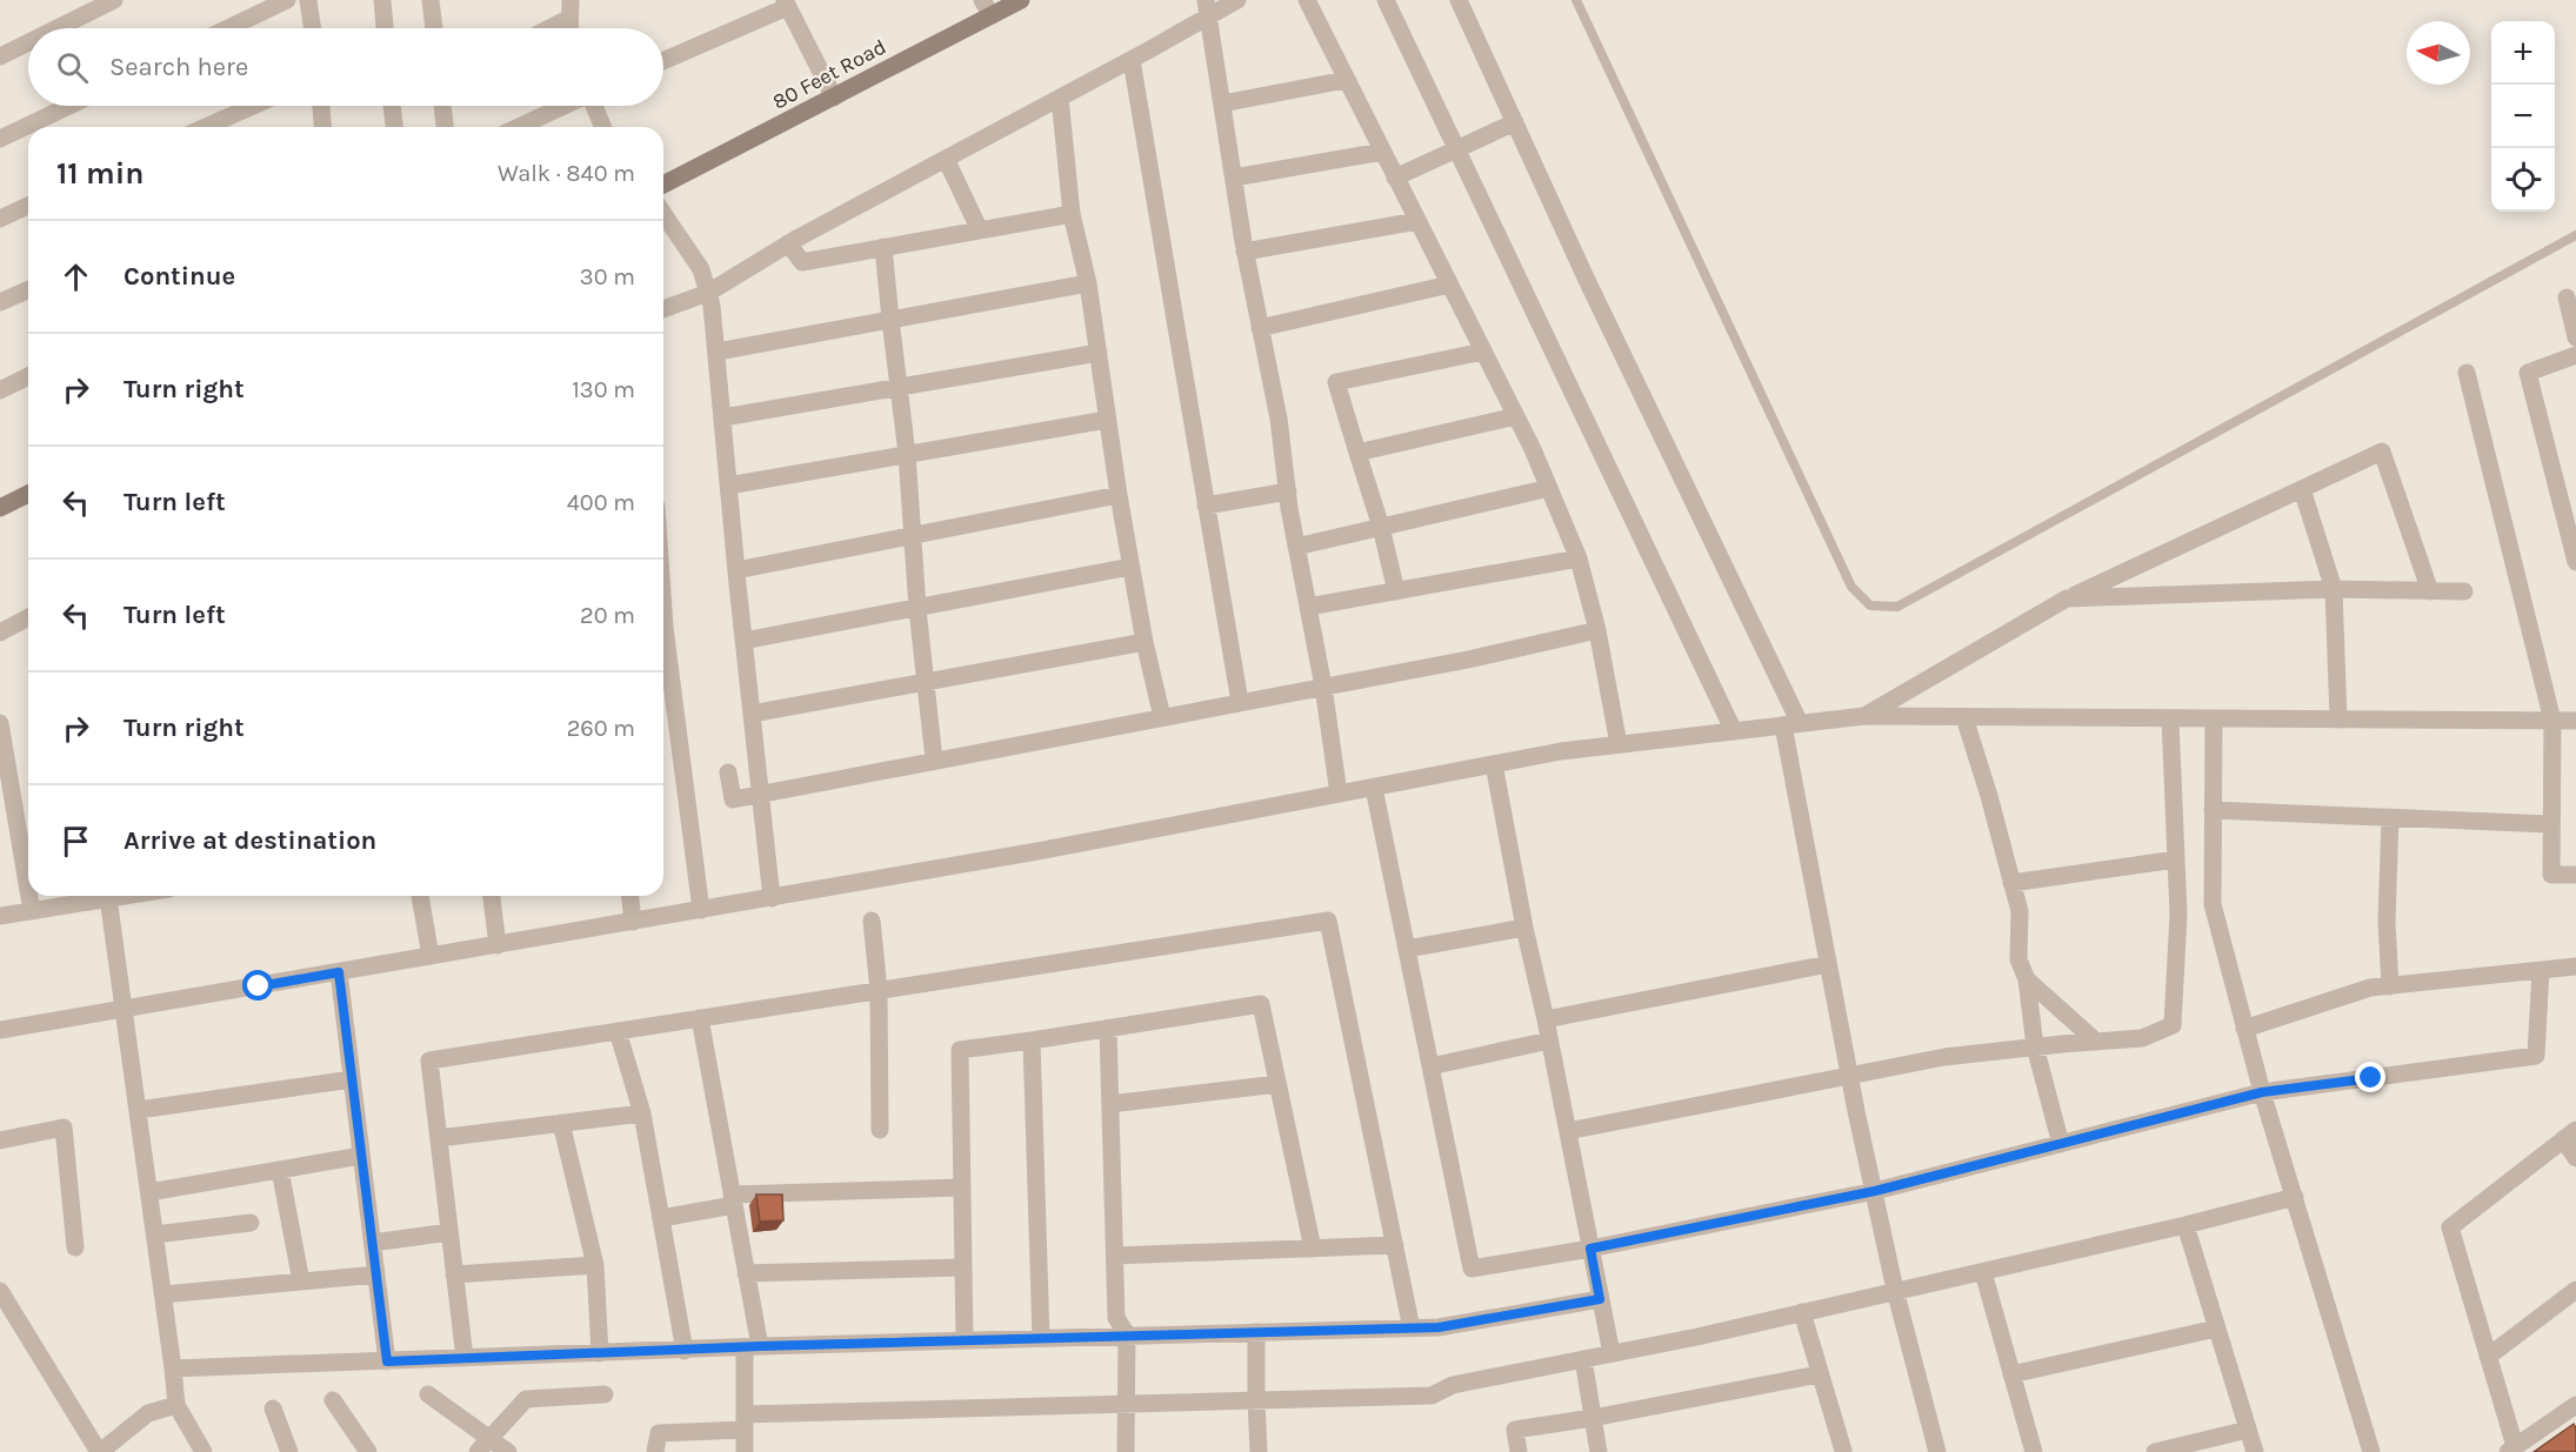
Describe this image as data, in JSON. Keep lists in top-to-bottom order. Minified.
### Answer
{"streets":{"main road":["80 Feet Road"]},"north":"left","page":{"map_buttons":["+","−"],"search":"Search here","heading":["11 min","Walk · 840 m"],"list":[["Continue","30 m"],["Turn right","130 m"],["Turn left","400 m"],["Turn left","20 m"],["Turn right","260 m"],"Arrive at destination"]}}
